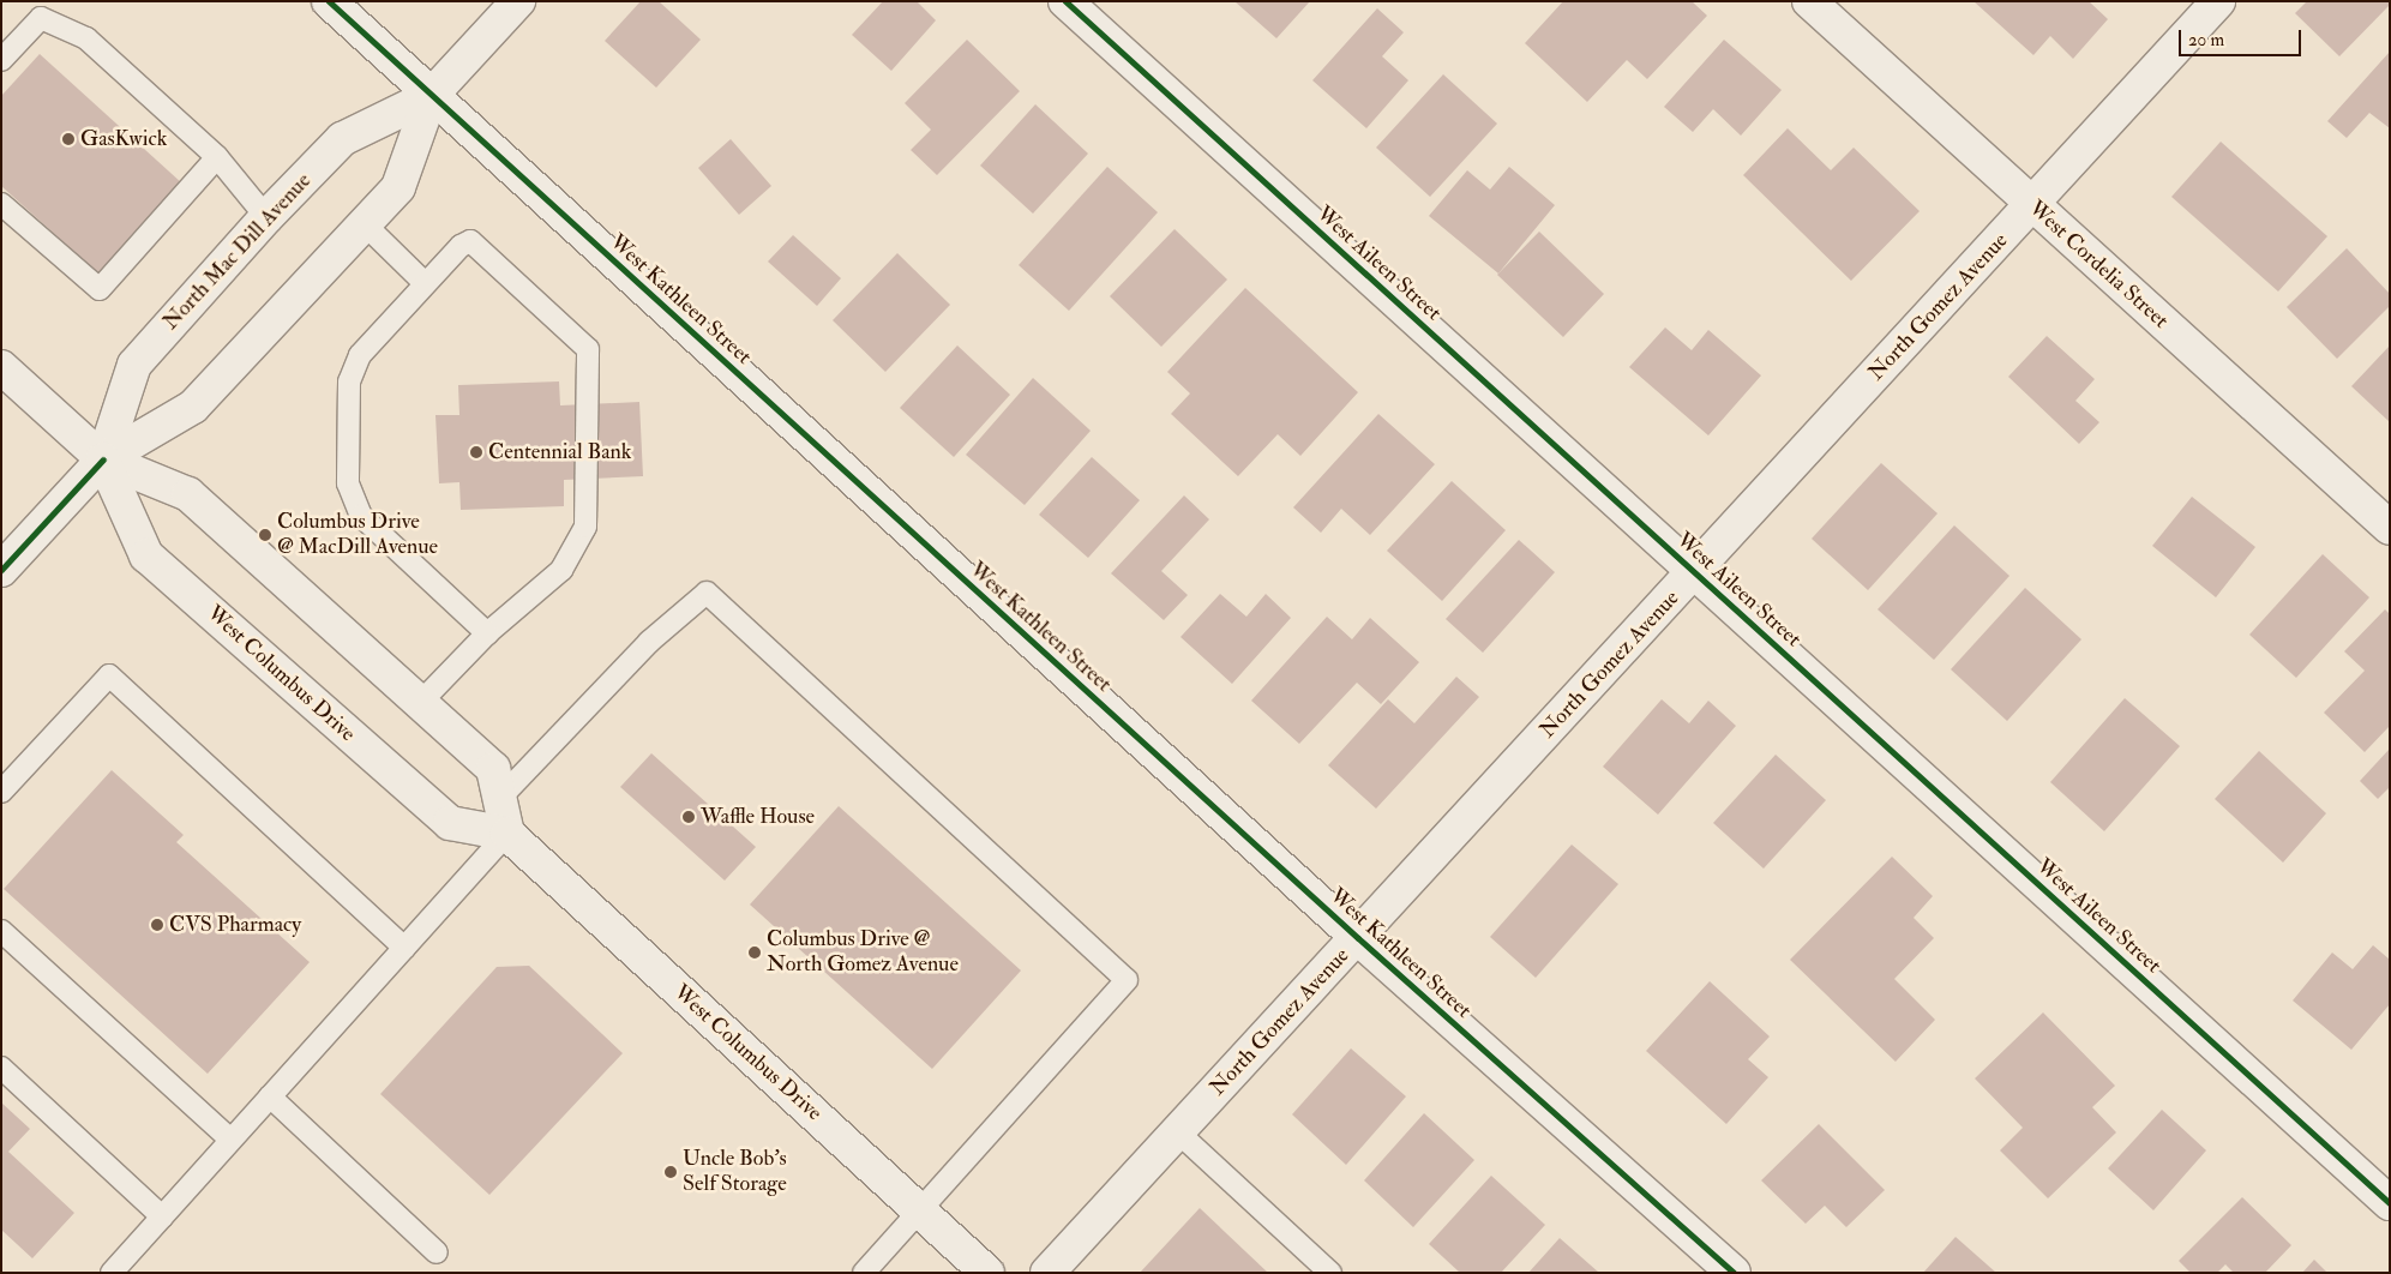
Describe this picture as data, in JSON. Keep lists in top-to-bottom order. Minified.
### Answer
{"streets":{"street":["North Mac Dill Avenue","West Aileen Street","West Cordelia Street","West Kathleen Street","North Gomez Avenue","West Columbus Drive"]},"crossings":[["North Mac Dill Avenue","West Kathleen Street"],["North Mac Dill Avenue","West Columbus Drive"],["West Aileen Street","North Gomez Avenue"],["West Cordelia Street","North Gomez Avenue"],["West Kathleen Street","North Gomez Avenue"]],"places":["GasKwick","Centennial Bank","Columbus Drive @ MacDill Avenue","Waffle House","CVS Pharmacy","Columbus Drive @ North Gomez Avenue","Uncle Bob's Self Storage"],"scale_bar":"20 m"}
